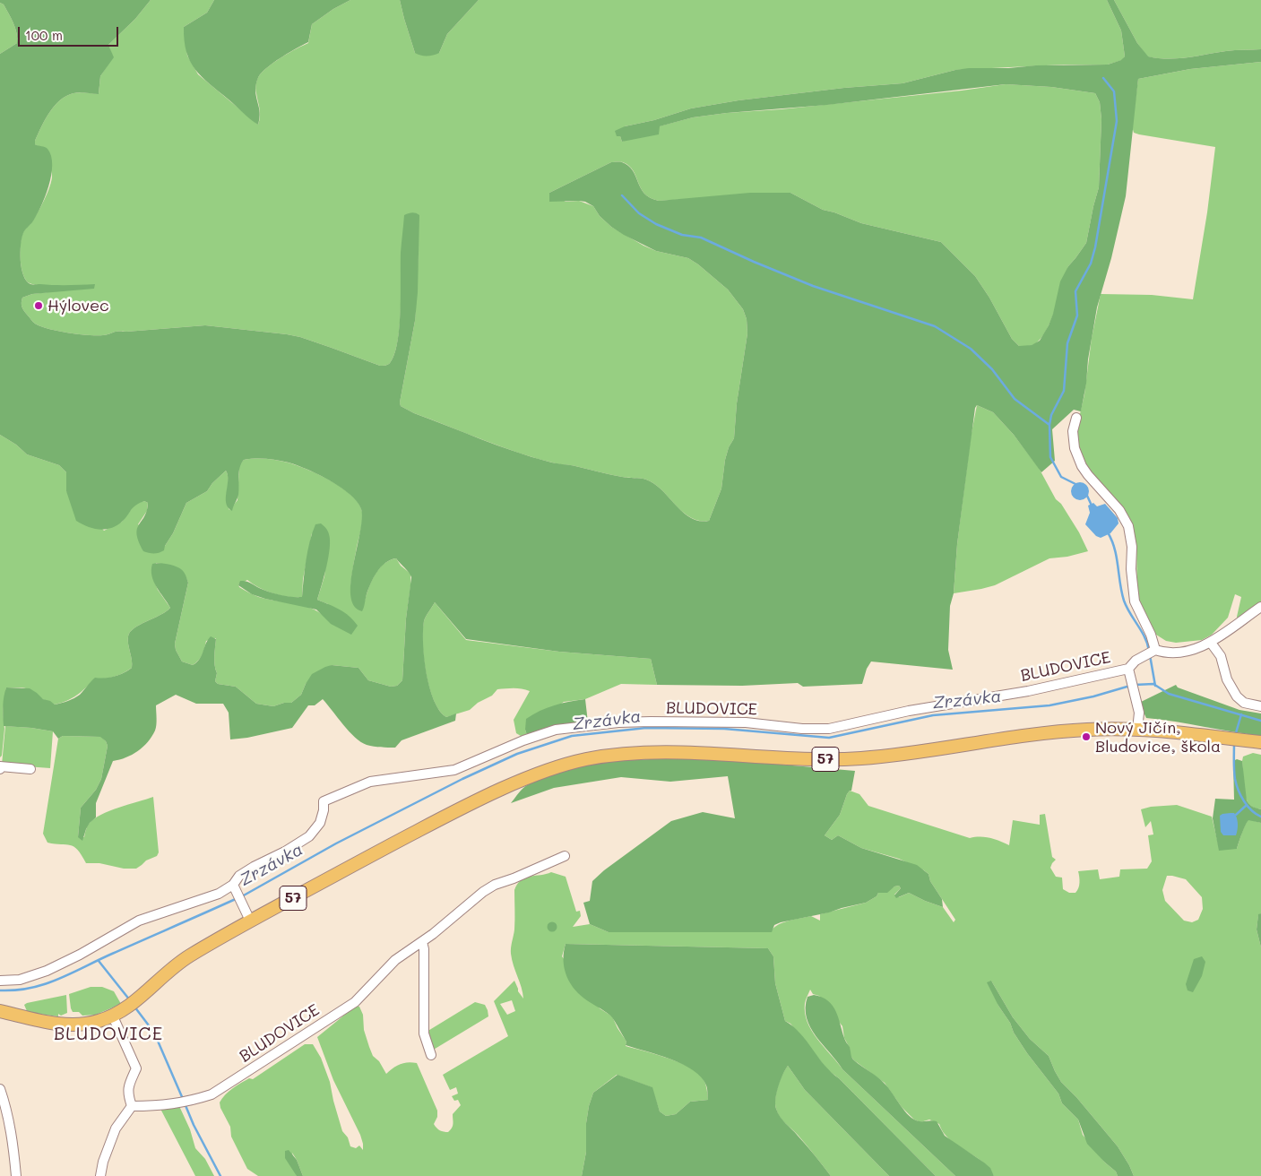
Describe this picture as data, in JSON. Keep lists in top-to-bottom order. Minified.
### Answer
{"streets":{"main road":["57"],"street":["BLUDOVICE"]},"crossings":[["BLUDOVICE","57"]],"districts":["BLUDOVICE"],"water":["Zrzávka"],"places":["Hýlovec","Nový Jičín, Bludovice, škola"],"scale_bar":"100 m"}
